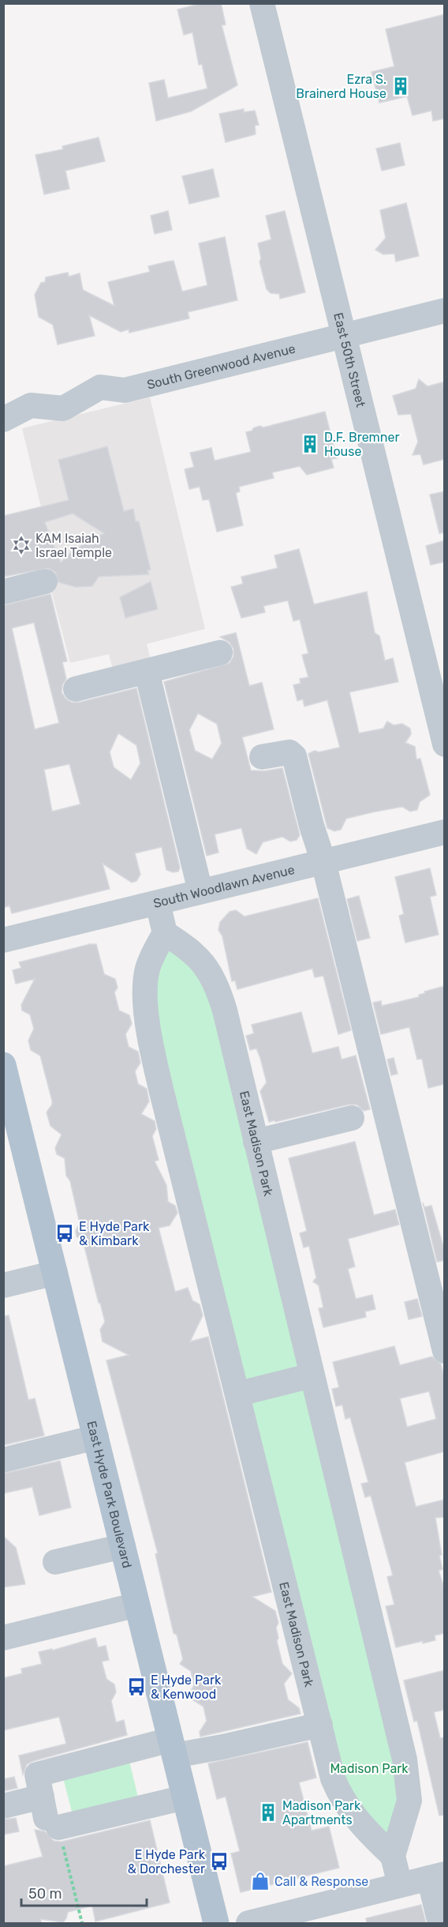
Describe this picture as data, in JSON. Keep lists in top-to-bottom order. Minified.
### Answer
{"streets":{"main road":["East Hyde Park Boulevard"],"street":["East 50th Street","South Greenwood Avenue","South Woodlawn Avenue","East Madison Park"]},"crossings":[["East 50th Street","South Greenwood Avenue"]],"parks":["Madison Park"],"places":{"building":["Ezra S. Brainerd House","D.F. Bremner House","Madison Park Apartments"],"synagogue":["KAM Isaiah Israel Temple"],"bus stop":["E Hyde Park & Kimbark","E Hyde Park & Kenwood","E Hyde Park & Dorchester"],"shop":["Call & Response"]},"scale_bar":"50 m"}
